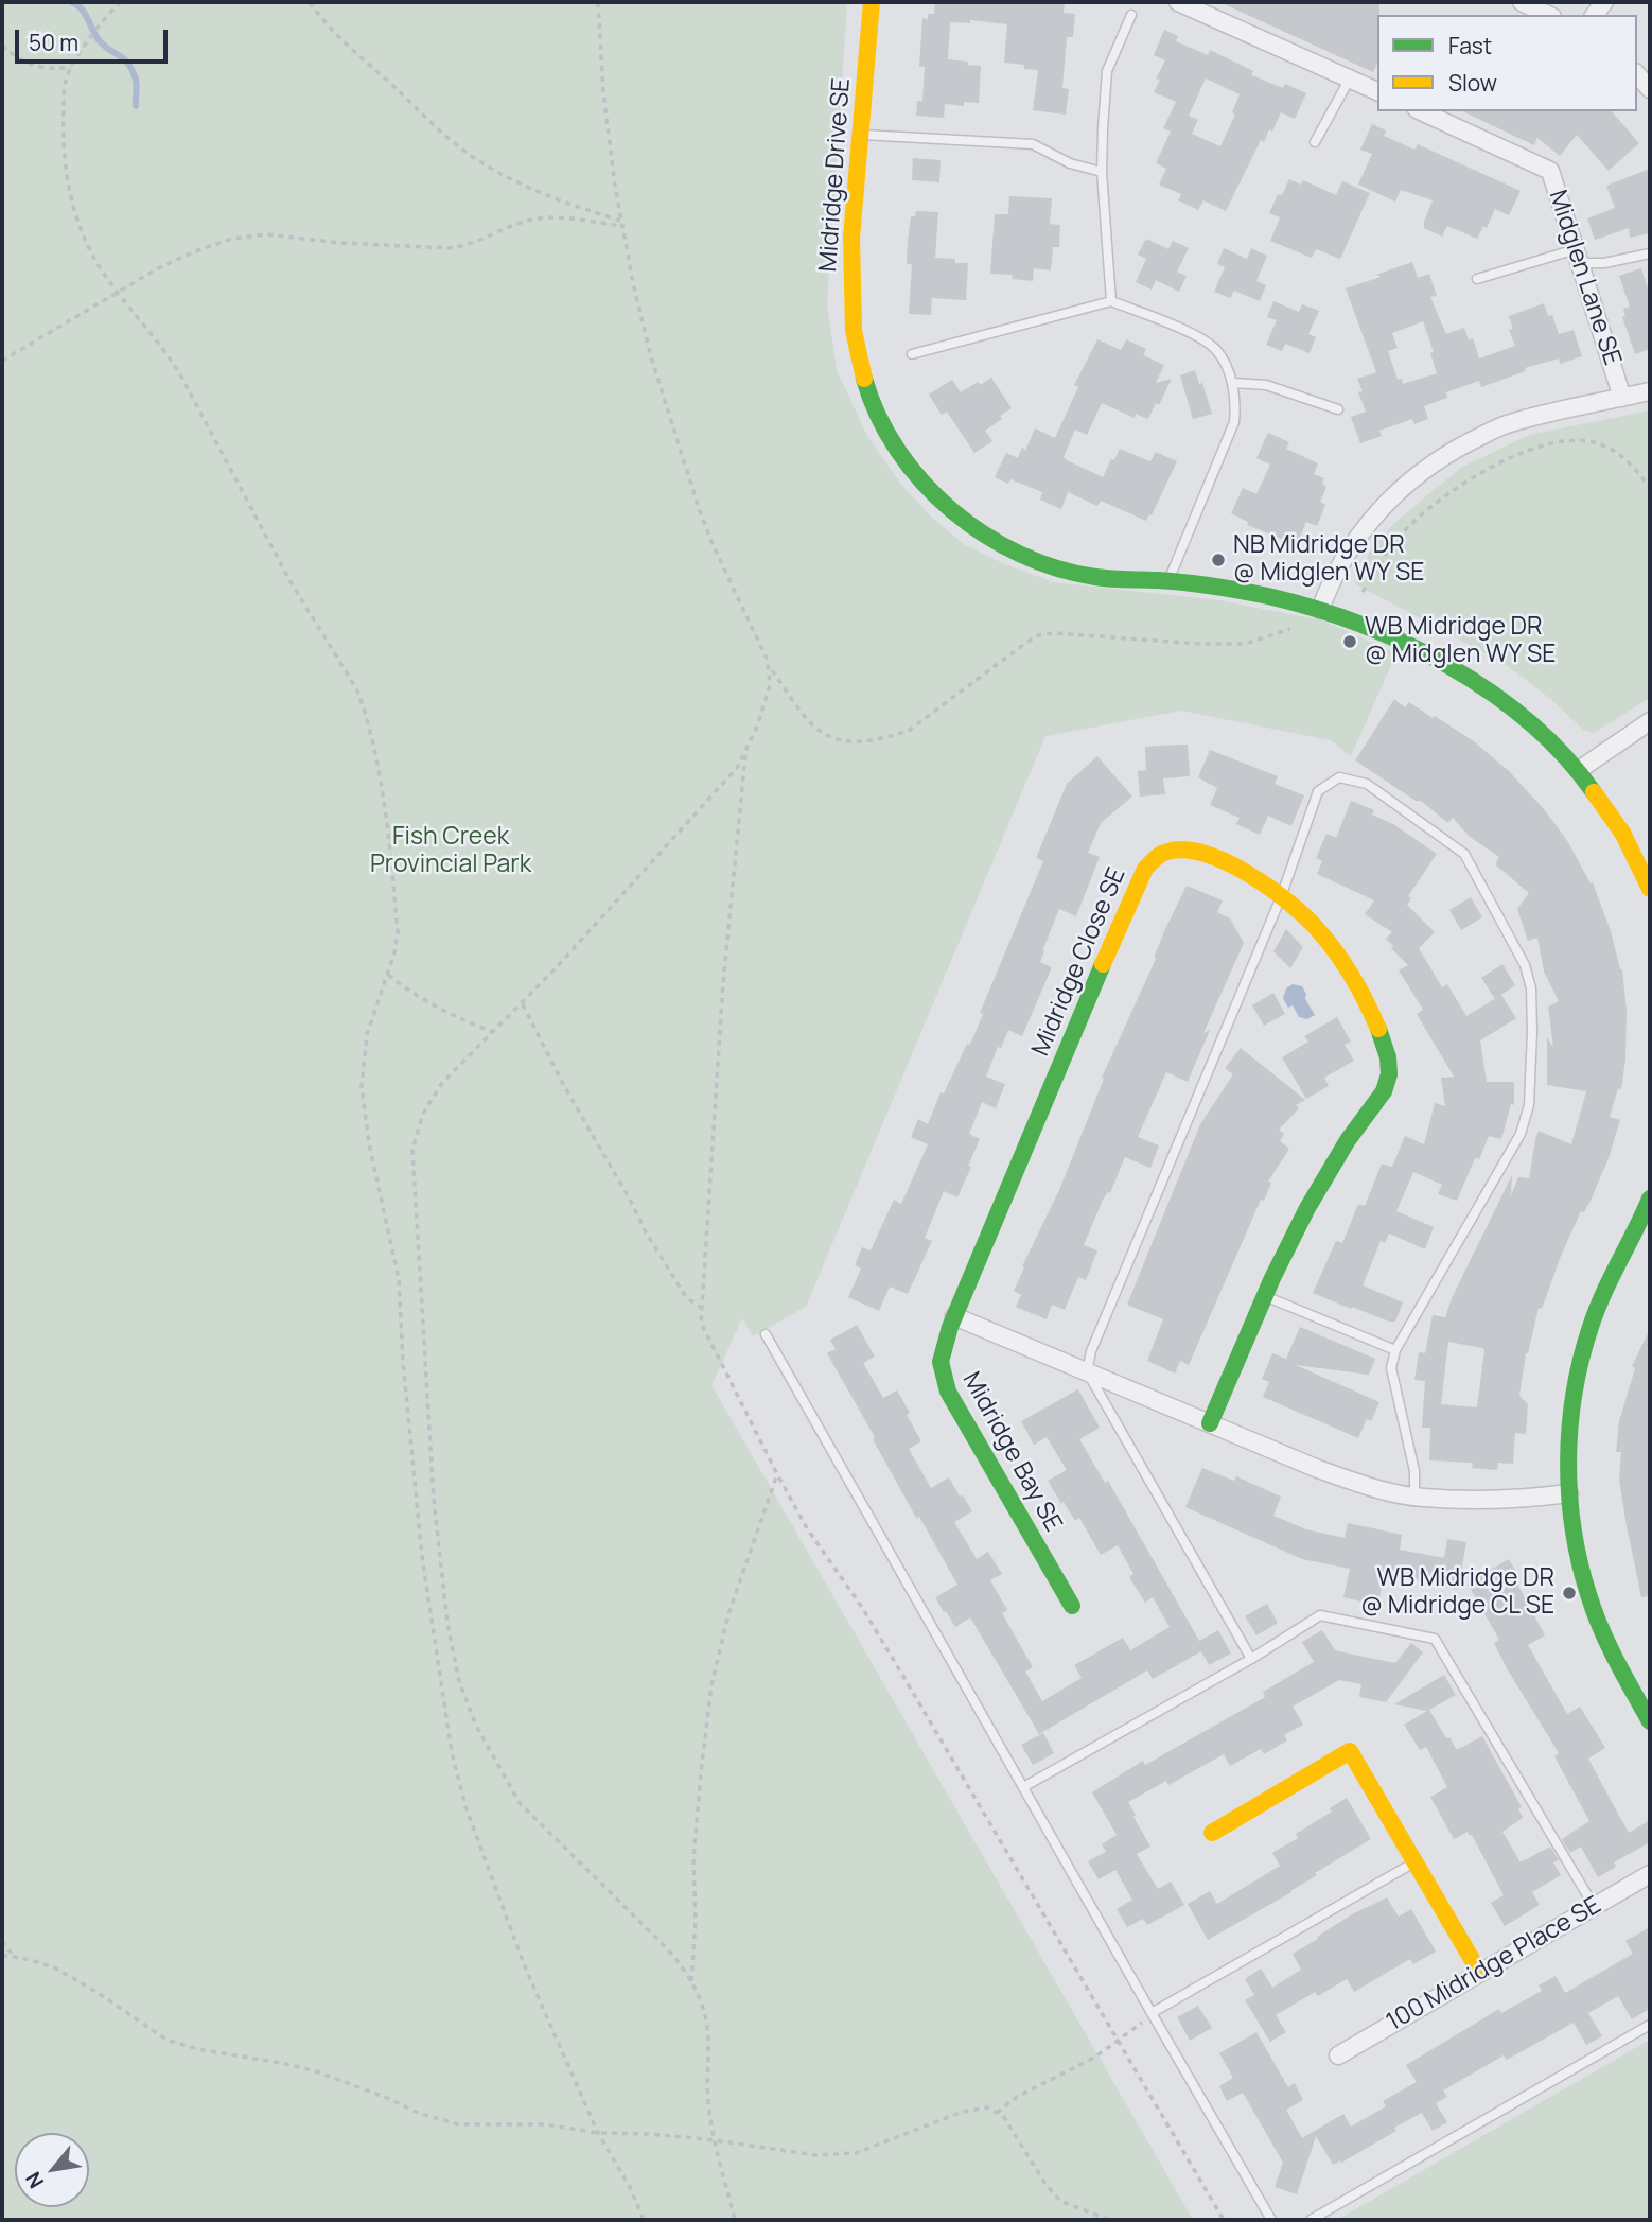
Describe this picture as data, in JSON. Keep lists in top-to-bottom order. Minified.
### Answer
{"streets":{"street":["Midridge Drive SE","Midglen Lane SE","Midridge Close SE","Midridge Bay SE","100 Midridge Place SE"]},"crossings":[["Midridge Close SE","Midridge Bay SE"]],"parks":["Fish Creek Provincial Park"],"places":["NB Midridge DR @ Midglen WY SE","WB Midridge DR @ Midglen WY SE","WB Midridge DR @ Midridge CL SE"],"legend":["Fast","Slow"],"scale_bar":"50 m","north":"bottom left"}
